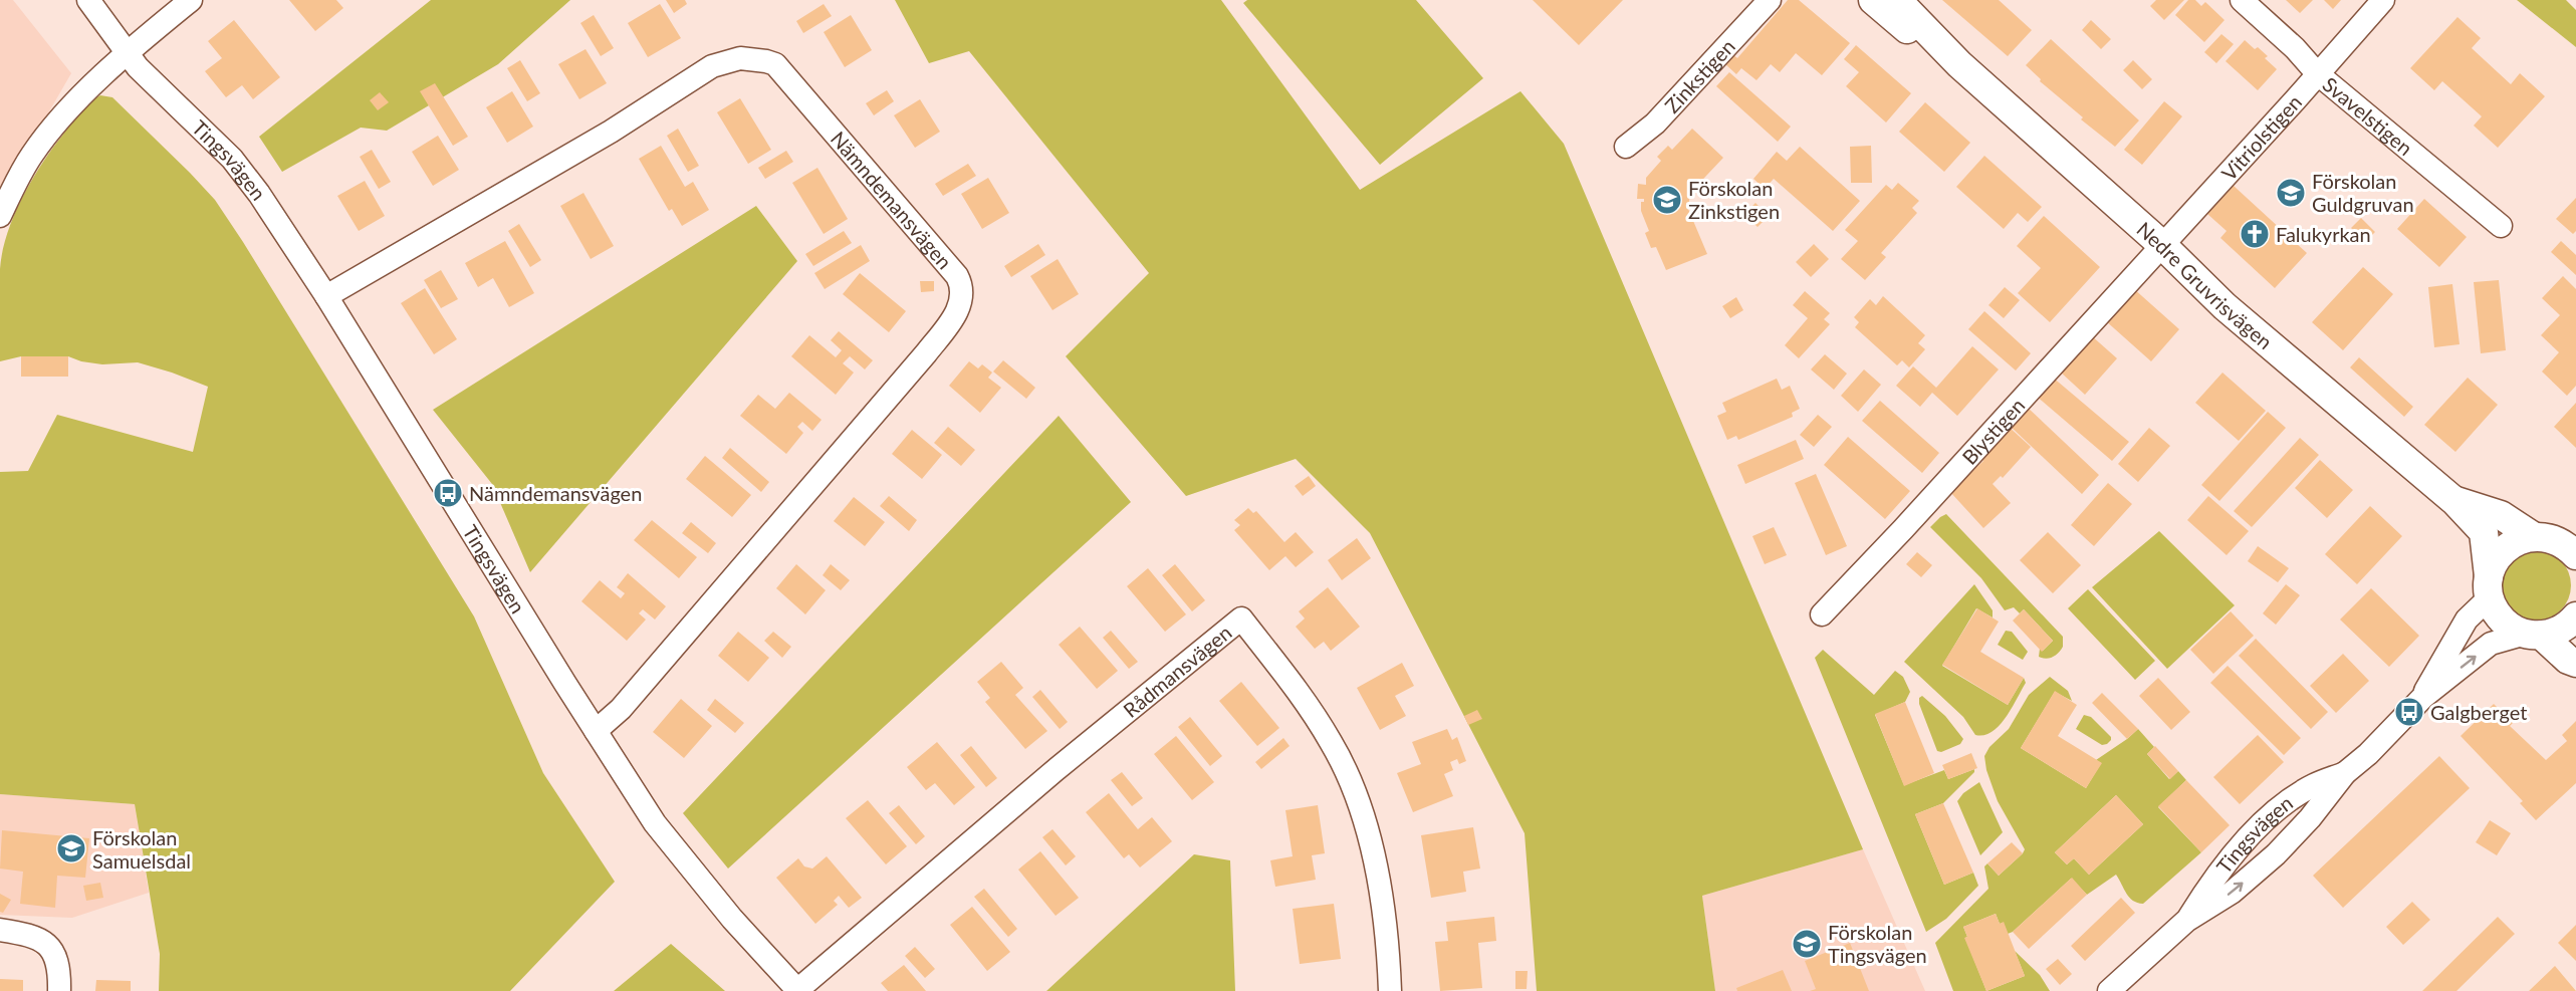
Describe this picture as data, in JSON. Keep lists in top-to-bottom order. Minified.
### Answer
{"streets":{"street":["Zinkstigen","Svavelstigen","Vitriolstigen","Tingsvägen","Nämndemansvägen","Nedre Gruvrisvägen","Blystigen","Rådmansvägen"]},"crossings":[["Svavelstigen","Vitriolstigen"],["Vitriolstigen","Nedre Gruvrisvägen"],["Vitriolstigen","Blystigen"],["Tingsvägen","Nämndemansvägen"],["Tingsvägen","Nedre Gruvrisvägen"],["Tingsvägen","Rådmansvägen"],["Nedre Gruvrisvägen","Blystigen"]],"places":{"school or university":["Förskolan Guldgruvan","Förskolan Zinkstigen","Förskolan Samuelsdal","Förskolan Tingsvägen"],"church":["Falukyrkan"],"bus stop":["Nämndemansvägen","Galgberget"]}}
